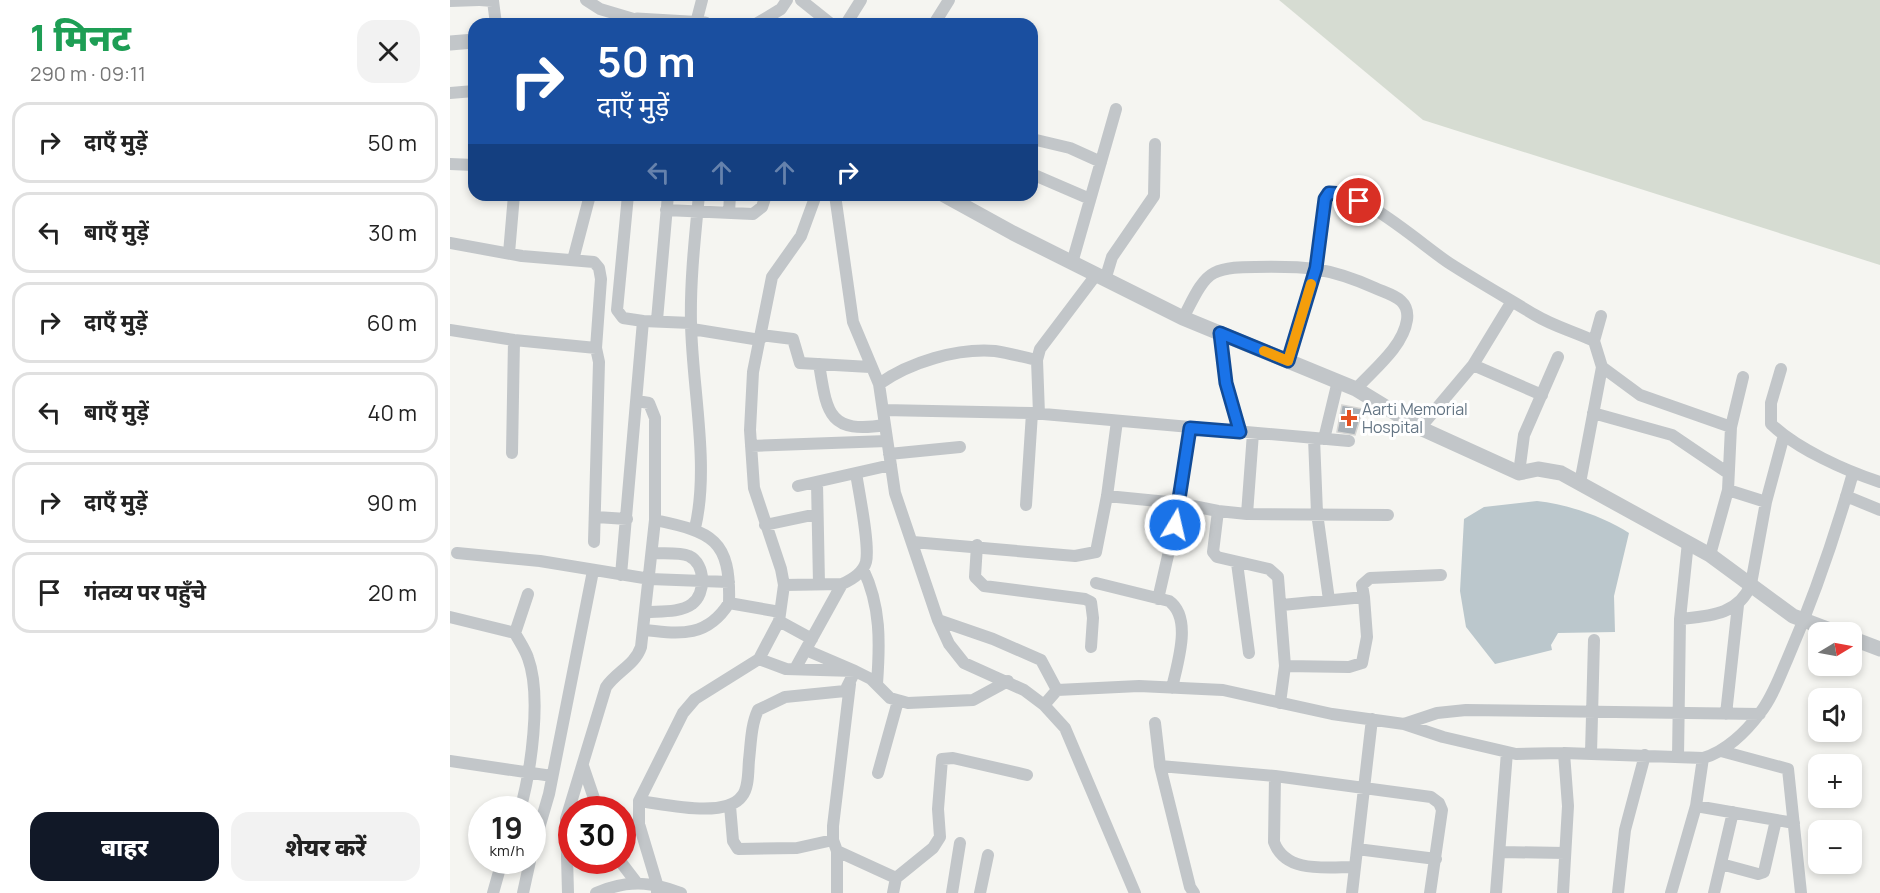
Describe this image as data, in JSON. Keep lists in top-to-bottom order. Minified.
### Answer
{"places":{"health":["Aarti Memorial Hospital"]},"north":"right","page":{"heading":["1 मिनट","290 m · 09:11"],"turn":["50 m","दाएँ मुड़ें"],"list":[{"name":"दाएँ मुड़ें","value":"50 m"},{"name":"बाएँ मुड़ें","value":"30 m"},{"name":"दाएँ मुड़ें","value":"60 m"},{"name":"बाएँ मुड़ें","value":"40 m"},{"name":"दाएँ मुड़ें","value":"90 m"},{"name":"गंतव्य पर पहुँचे","value":"20 m"}],"map_buttons":["+","−"],"speed":"19 km/h","limit":"30","buttons":["बाहर","शेयर करें"]}}
